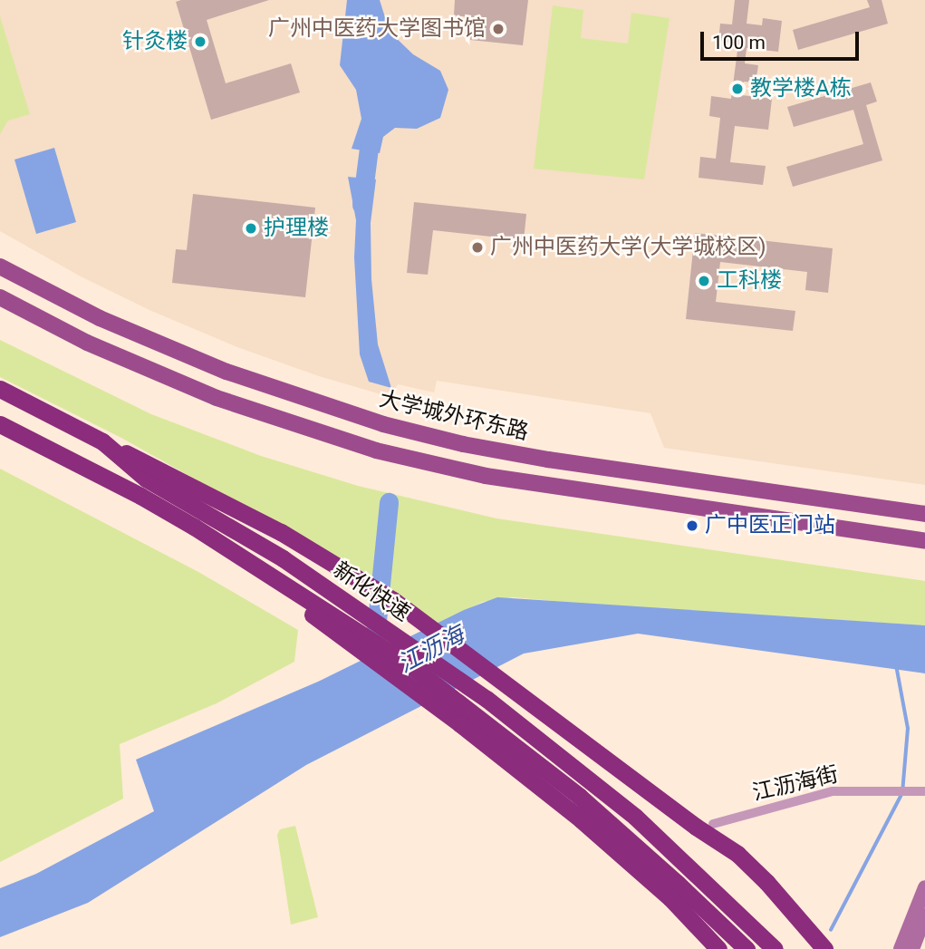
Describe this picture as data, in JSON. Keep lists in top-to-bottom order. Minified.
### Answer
{"streets":{"highway":["新化快速"],"main road":["大学城外环东路"],"street":["江沥海街"]},"water":["江沥海"],"places":["广州中医药大学图书馆","针灸楼","教学楼A栋","护理楼","广州中医药大学(大学城校区)","工科楼","广中医正门站"],"scale_bar":"100 m"}
